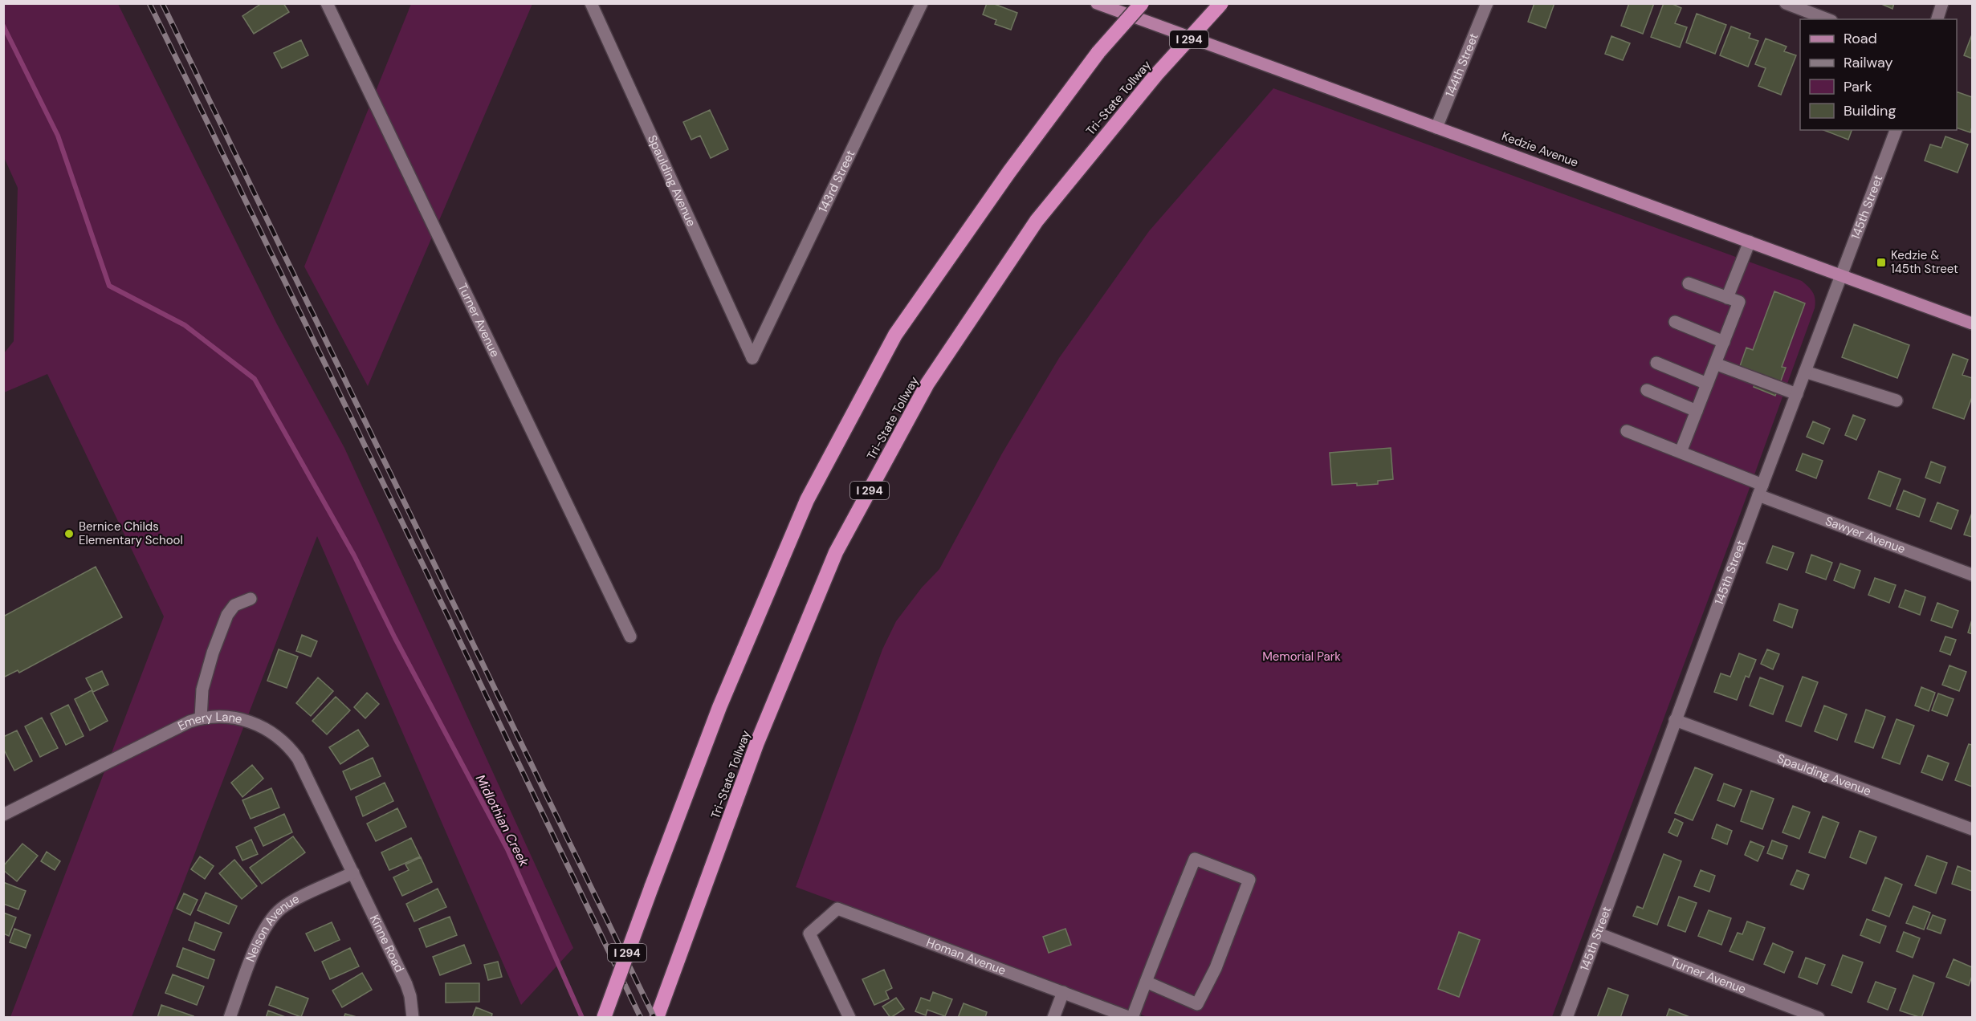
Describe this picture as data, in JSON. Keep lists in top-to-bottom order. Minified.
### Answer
{"streets":{"highway":["I 294","Tri-State Tollway"],"main road":["Kedzie Avenue"],"street":["144th Street","Spaulding Avenue","143rd Street","145th Street","Turner Avenue","Sawyer Avenue","Emery Lane","Nelson Avenue","Kinne Road","Homan Avenue"]},"crossings":[["144th Street","Kedzie Avenue"],["Kedzie Avenue","145th Street"],["Spaulding Avenue","143rd Street"],["Spaulding Avenue","145th Street"],["145th Street","Turner Avenue"],["145th Street","Sawyer Avenue"],["Emery Lane","Nelson Avenue"],["Emery Lane","Kinne Road"],["Nelson Avenue","Kinne Road"]],"water":["Midlothian Creek"],"parks":["Memorial Park"],"places":{"transit":["Kedzie & 145th Street"],"other":["Bernice Childs Elementary School"]},"legend":["Road","Railway","Park","Building"]}
